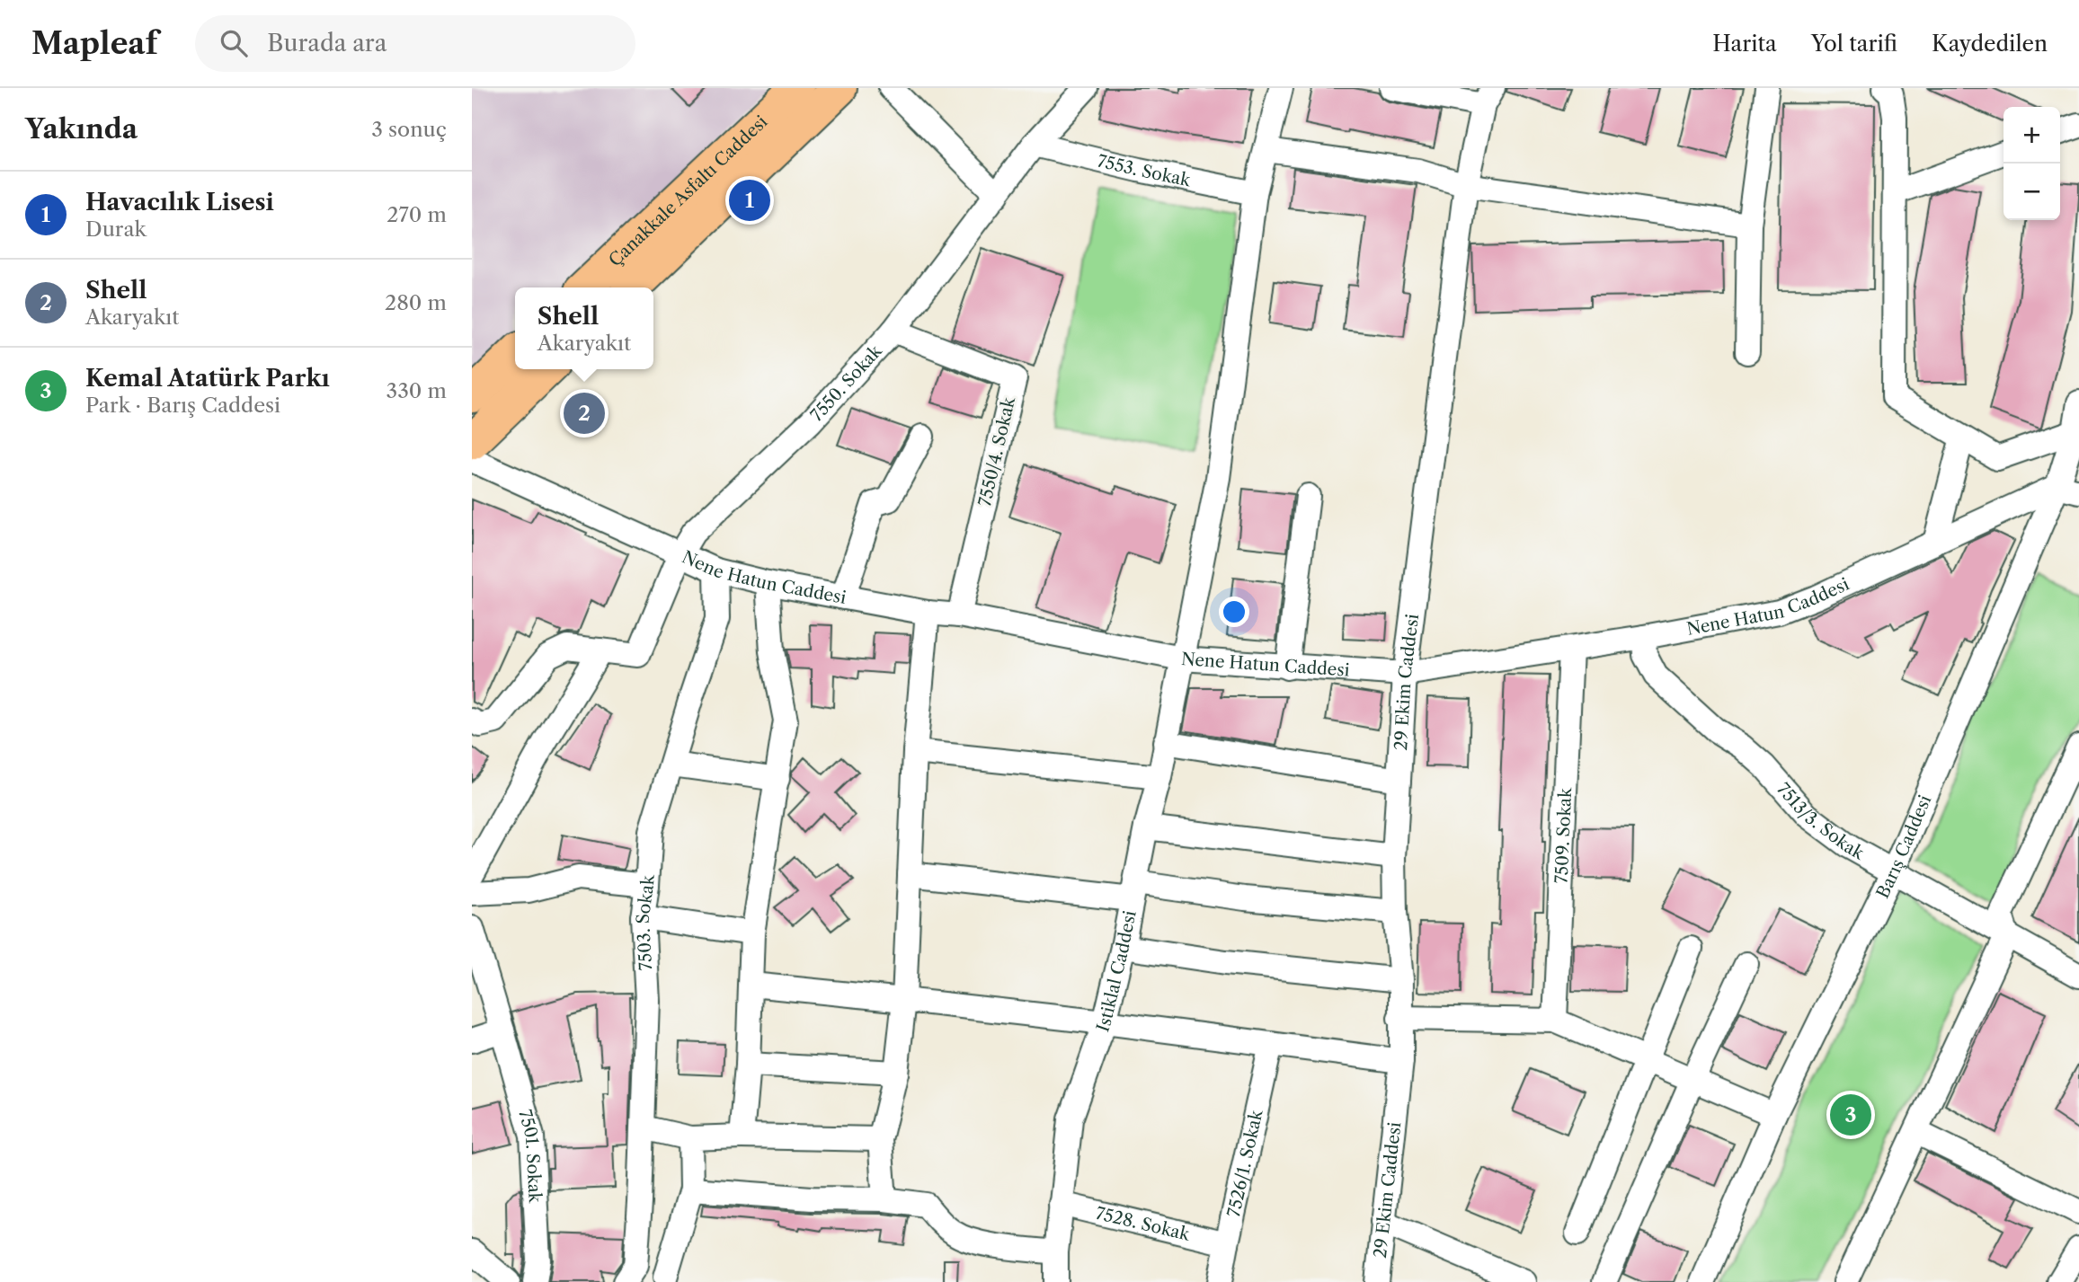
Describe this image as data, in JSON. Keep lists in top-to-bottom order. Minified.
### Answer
{"streets":{"highway":["Çanakkale Asfaltı Caddesi"],"street":["7553. Sokak","7550. Sokak","7550/4. Sokak","Nene Hatun Caddesi","29 Ekim Caddesi","7513/3. Sokak","7509. Sokak","Barış Caddesi","7503. Sokak","Istiklal Caddesi","7501. Sokak","7526/1. Sokak","7528. Sokak"]},"crossings":[["7553. Sokak","7550. Sokak"],["7553. Sokak","Istiklal Caddesi"],["7550. Sokak","7550/4. Sokak"],["7550. Sokak","Nene Hatun Caddesi"],["7550/4. Sokak","Nene Hatun Caddesi"],["Nene Hatun Caddesi","29 Ekim Caddesi"],["Nene Hatun Caddesi","7513/3. Sokak"],["Nene Hatun Caddesi","7509. Sokak"],["Nene Hatun Caddesi","Barış Caddesi"],["Nene Hatun Caddesi","7503. Sokak"],["Nene Hatun Caddesi","Istiklal Caddesi"],["7513/3. Sokak","Barış Caddesi"],["Istiklal Caddesi","7528. Sokak"],["7526/1. Sokak","7528. Sokak"]],"page":{"header":"Mapleaf","search":"Burada ara","nav":["Harita","Yol tarifi","Kaydedilen"],"heading":["Yakında","3 sonuç"],"map_buttons":["+","−"],"list":[{"mark":"1","name":"Havacılık Lisesi","note":"Durak","value":"270 m"},{"mark":"2","name":"Shell","note":"Akaryakıt","value":"280 m"},{"mark":"3","name":"Kemal Atatürk Parkı","note":"Park · Barış Caddesi","value":"330 m"}],"pins":["1","2","3"],"popup":["Shell","Akaryakıt"]}}
